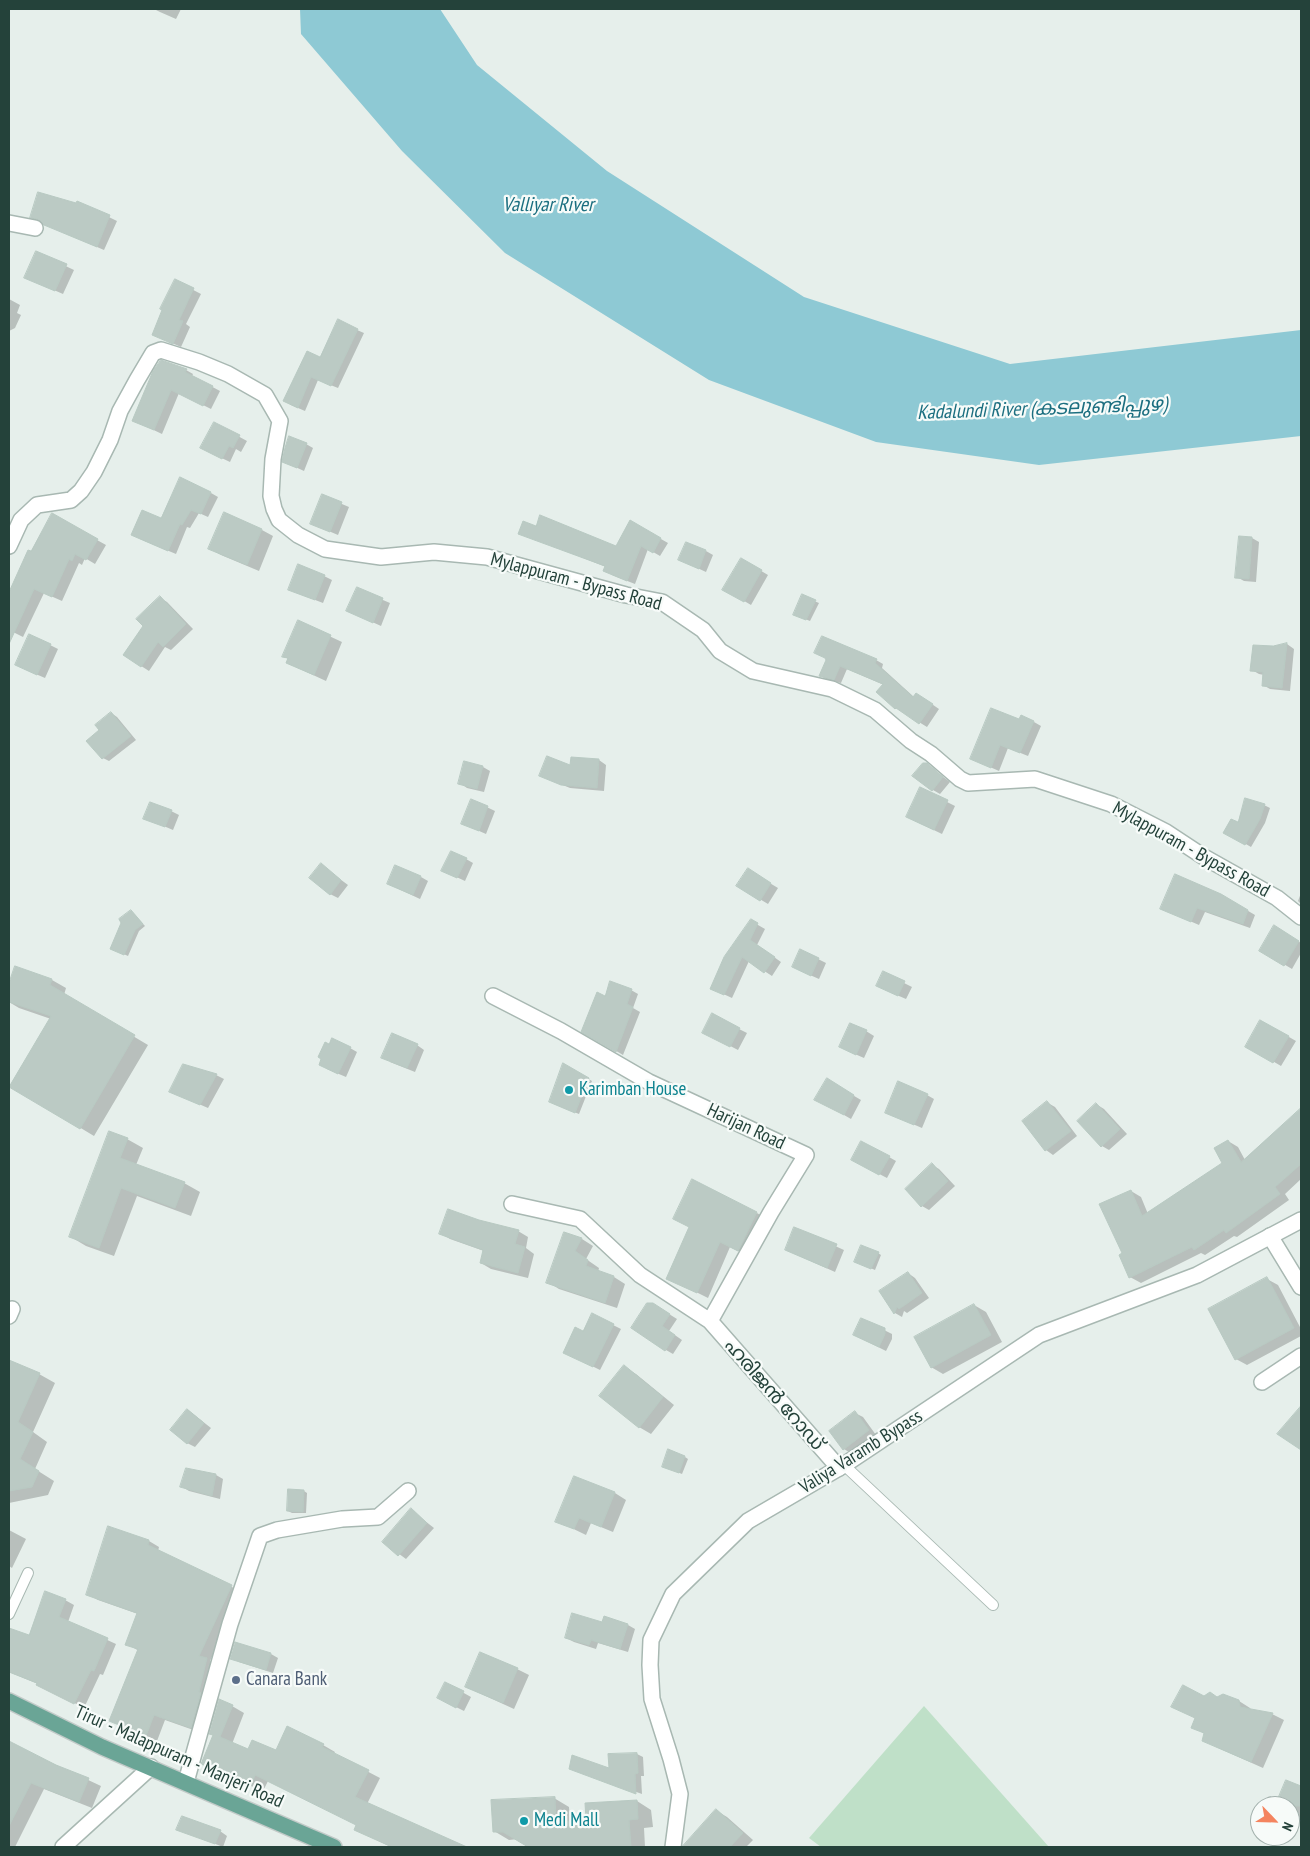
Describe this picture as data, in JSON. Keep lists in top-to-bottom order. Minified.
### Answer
{"streets":{"main road":["Tirur - Malappuram - Manjeri Road"],"street":["Mylappuram - Bypass Road","Harijan Road","ഹരിജൻ റോഡ്","Valiya Varamb Bypass"]},"crossings":[["Harijan Road","ഹരിജൻ റോഡ്"],["ഹരിജൻ റോഡ്","Valiya Varamb Bypass"]],"water":["Valliyar River","Kadalundi River (കടലുണ്ടിപ്പുഴ)"],"places":["Karimban House","Canara Bank","Medi Mall"],"north":"bottom right"}
